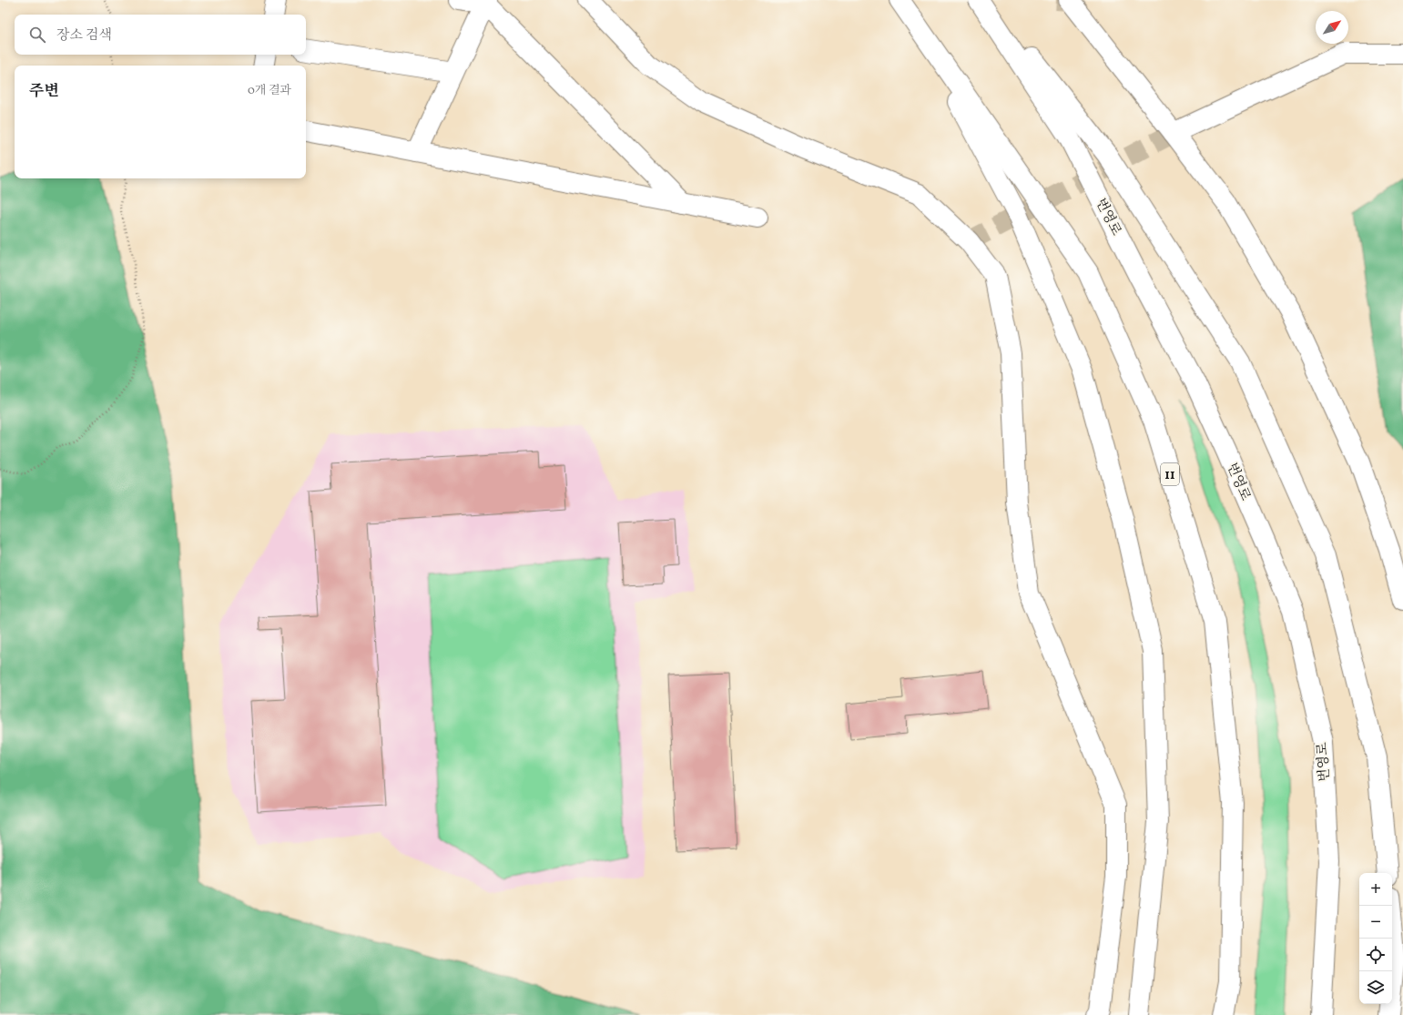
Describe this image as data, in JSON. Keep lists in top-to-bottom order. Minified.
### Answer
{"streets":{"main road":["번영로","11"]},"north":"top right","page":{"search":"장소 검색","heading":["주변","0개 결과"],"map_buttons":["+","−"]}}
